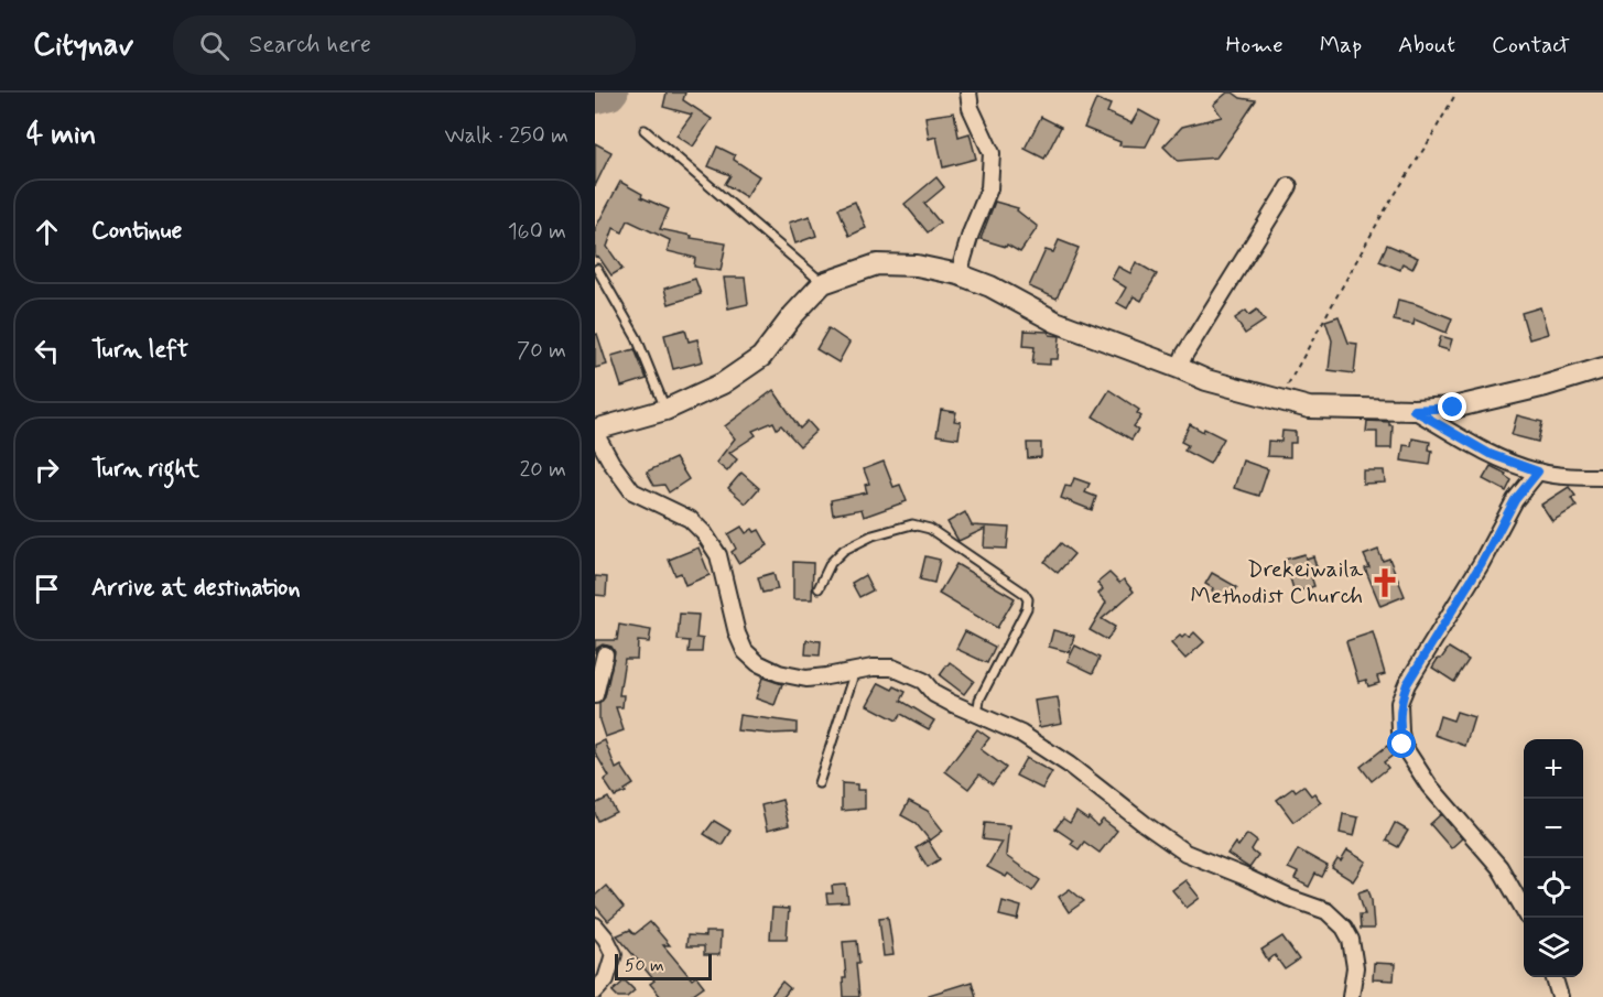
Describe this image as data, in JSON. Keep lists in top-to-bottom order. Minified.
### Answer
{"places":{"church":["Drekeiwaila Methodist Church"]},"scale_bar":"50 m","page":{"header":"Citynav","search":"Search here","nav":["Home","Map","About","Contact"],"heading":["4 min","Walk · 250 m"],"list":[["Continue","160 m"],["Turn left","70 m"],["Turn right","20 m"],"Arrive at destination"],"map_buttons":["+","−"],"scale":"50 m"}}
